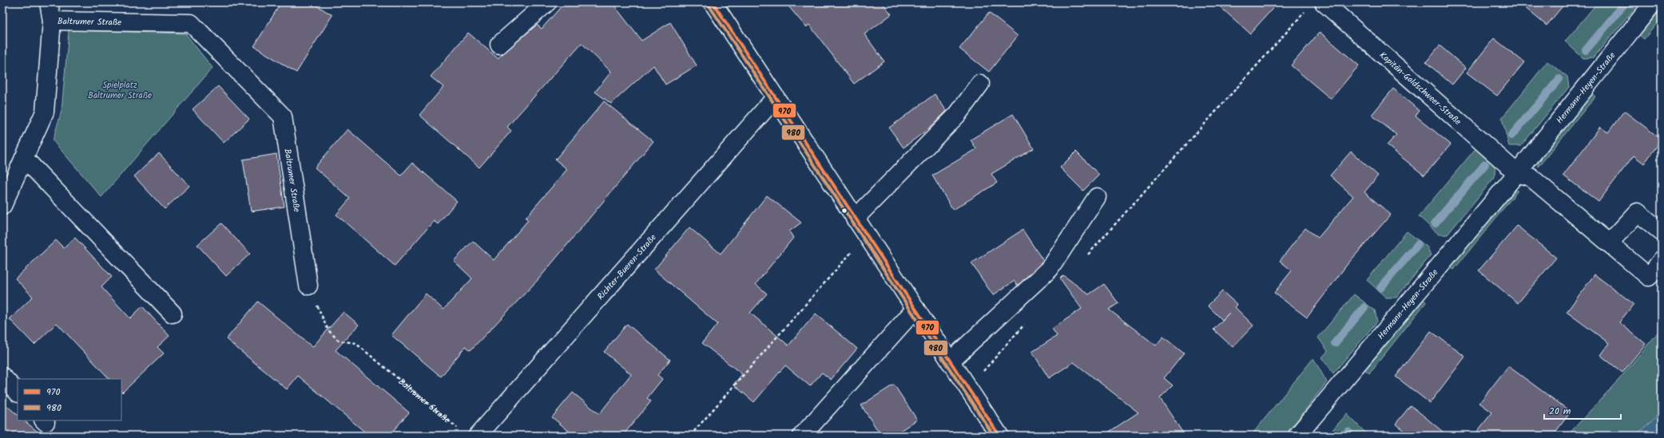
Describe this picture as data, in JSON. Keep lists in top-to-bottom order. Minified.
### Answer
{"streets":{"street":["Baltrumer Straße","Kapitän-Goldschweer-Straße","Hermann-Heyen-Straße","Richter-Bueren-Straße"]},"crossings":[["Kapitän-Goldschweer-Straße","Hermann-Heyen-Straße"]],"parks":["Spielplatz Baltrumer Straße"],"lines":["transit line 970","transit line 980"],"legend":["970","980"],"scale_bar":"20 m"}
